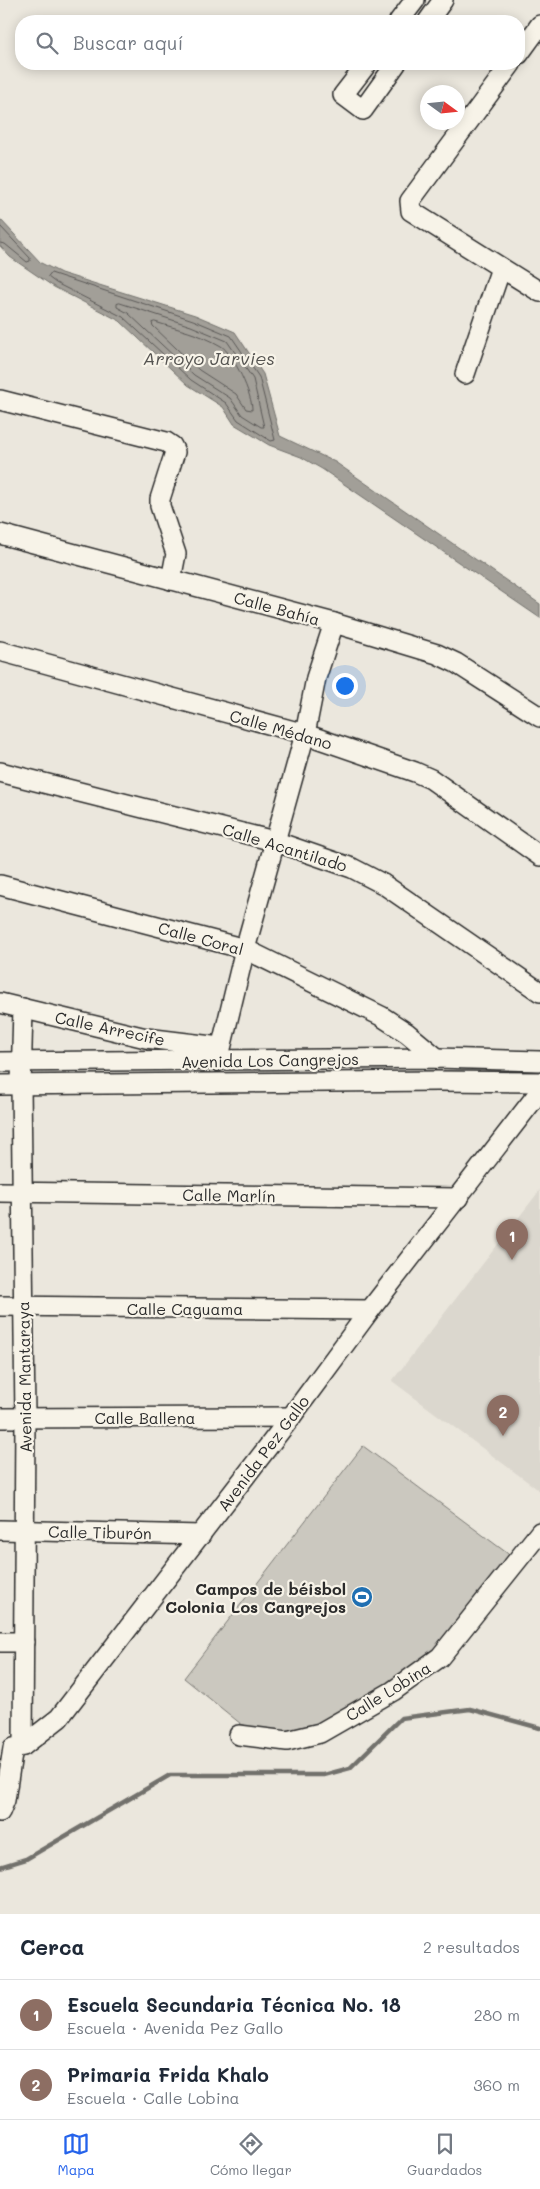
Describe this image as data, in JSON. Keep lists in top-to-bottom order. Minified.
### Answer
{"streets":{"street":["Calle Bahía","Calle Médano","Calle Acantilado","Calle Coral","Calle Arrecife","Avenida Los Cangrejos","Calle Marlín","Calle Caguama","Avenida Mantaraya","Calle Ballena","Avenida Pez Gallo","Calle Tiburón","Calle Lobina"]},"crossings":[["Calle Coral","Avenida Los Cangrejos"],["Calle Arrecife","Avenida Los Cangrejos"],["Calle Arrecife","Avenida Mantaraya"],["Avenida Los Cangrejos","Avenida Mantaraya"],["Calle Marlín","Avenida Mantaraya"],["Calle Marlín","Avenida Pez Gallo"],["Calle Caguama","Avenida Mantaraya"],["Calle Caguama","Avenida Pez Gallo"],["Avenida Mantaraya","Calle Ballena"],["Avenida Mantaraya","Avenida Pez Gallo"],["Avenida Mantaraya","Calle Tiburón"],["Calle Ballena","Avenida Pez Gallo"],["Avenida Pez Gallo","Calle Tiburón"]],"water":["Arroyo Jarvies"],"places":{"sports":["Campos de béisbol Colonia Los Cangrejos"]},"north":"right","page":{"search":"Buscar aquí","pins":["1","2"],"heading":["Cerca","2 resultados"],"list":[{"mark":"1","name":"Escuela Secundaria Técnica No. 18","note":"Escuela · Avenida Pez Gallo","value":"280 m"},{"mark":"2","name":"Primaria Frida Khalo","note":"Escuela · Calle Lobina","value":"360 m"}],"nav":["Mapa","Cómo llegar","Guardados"]}}
